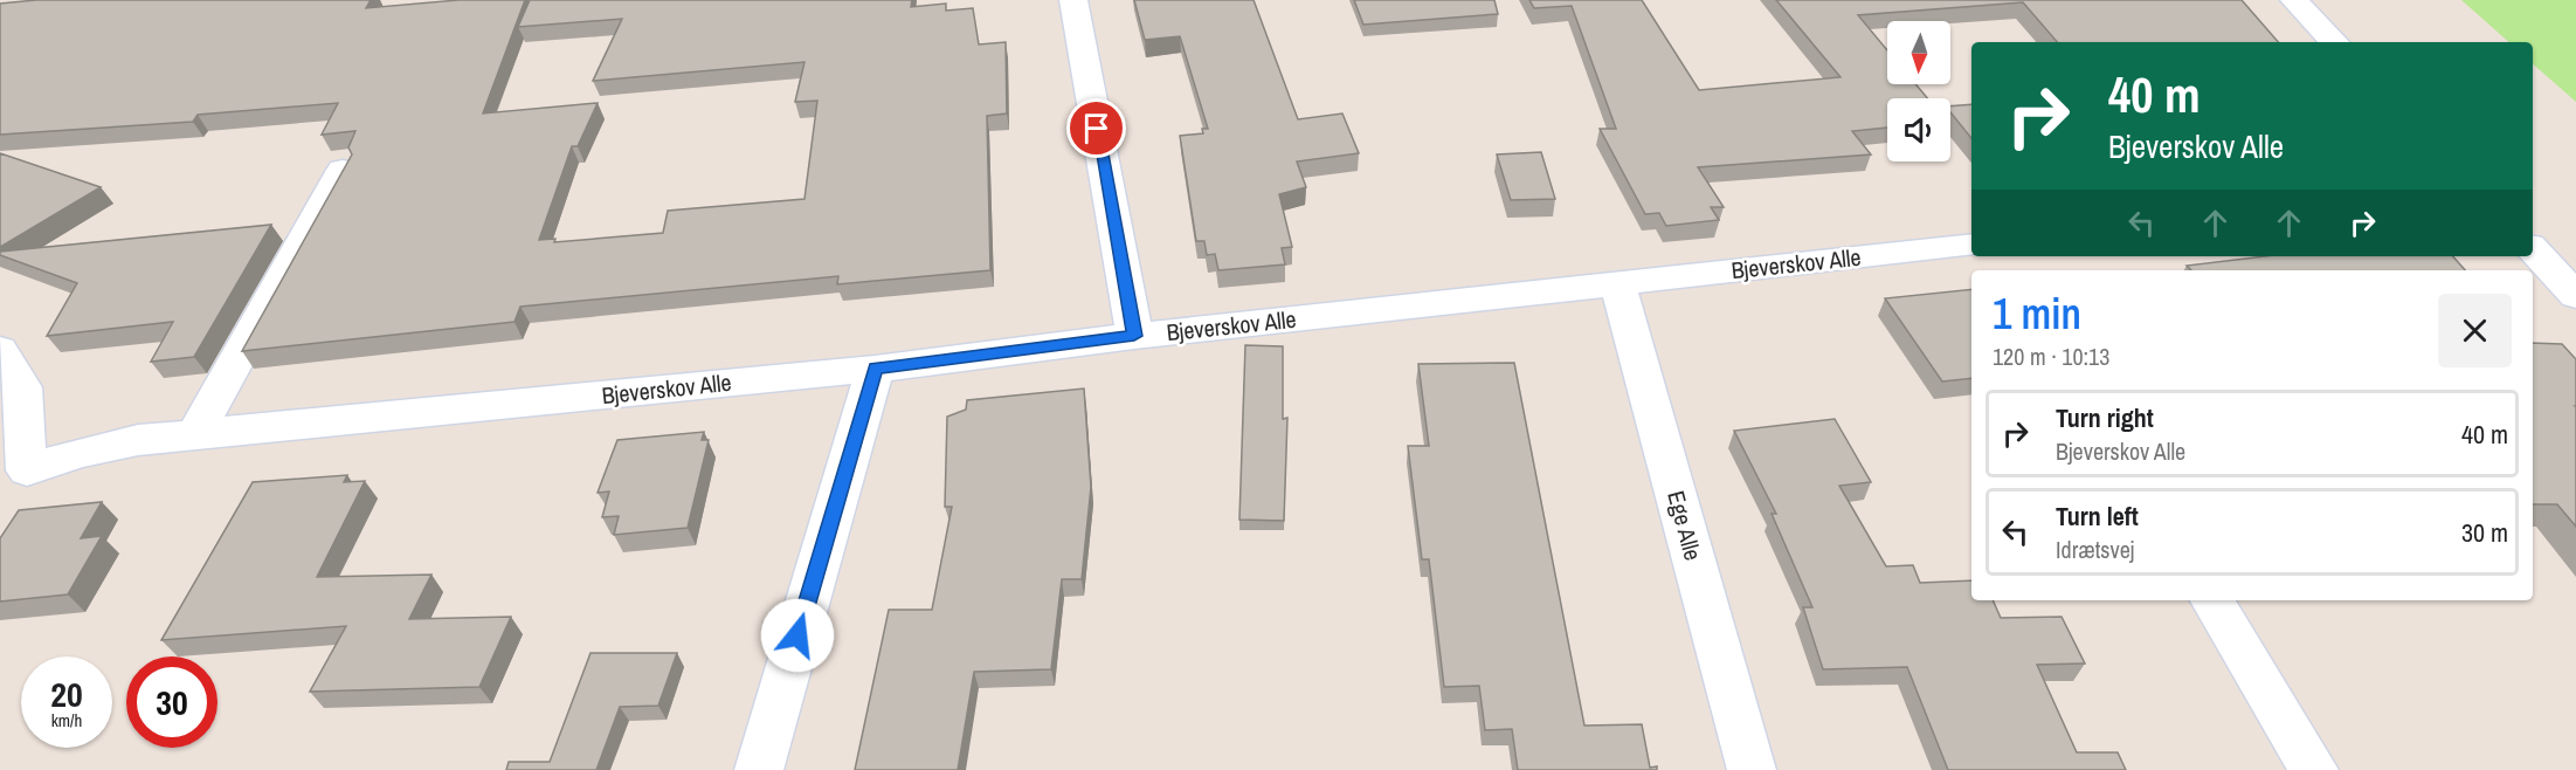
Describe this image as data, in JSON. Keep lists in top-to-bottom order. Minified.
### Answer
{"streets":{"street":["Bjeverskov Alle","Ege Alle"]},"crossings":[["Bjeverskov Alle","Ege Alle"]],"north":"bottom","page":{"turn":["40 m","Bjeverskov Alle"],"heading":["1 min","120 m · 10:13"],"list":[{"name":"Turn right","note":"Bjeverskov Alle","value":"40 m"},{"name":"Turn left","note":"Idrætsvej","value":"30 m"}],"speed":"20 km/h","limit":"30"}}
